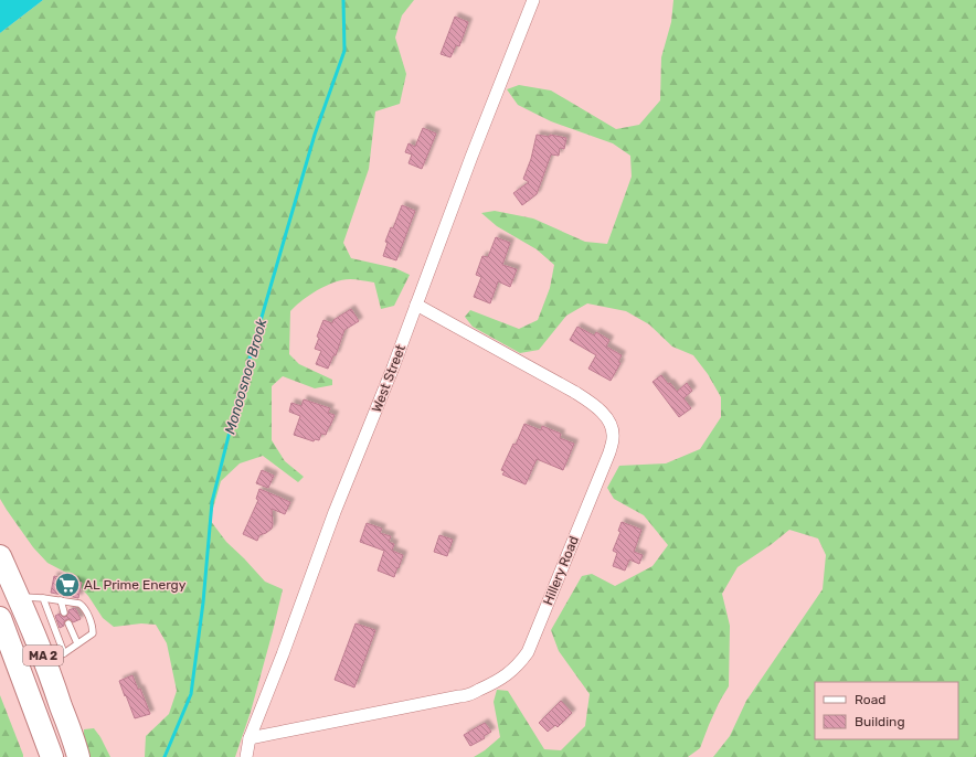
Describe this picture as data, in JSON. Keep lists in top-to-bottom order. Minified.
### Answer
{"streets":{"highway":["MA 2"],"street":["West Street","Hillery Road"]},"crossings":[["West Street","Hillery Road"]],"water":["Monoosnoc Brook"],"places":{"supermarket":["AL Prime Energy"]},"legend":["Road","Building"]}
